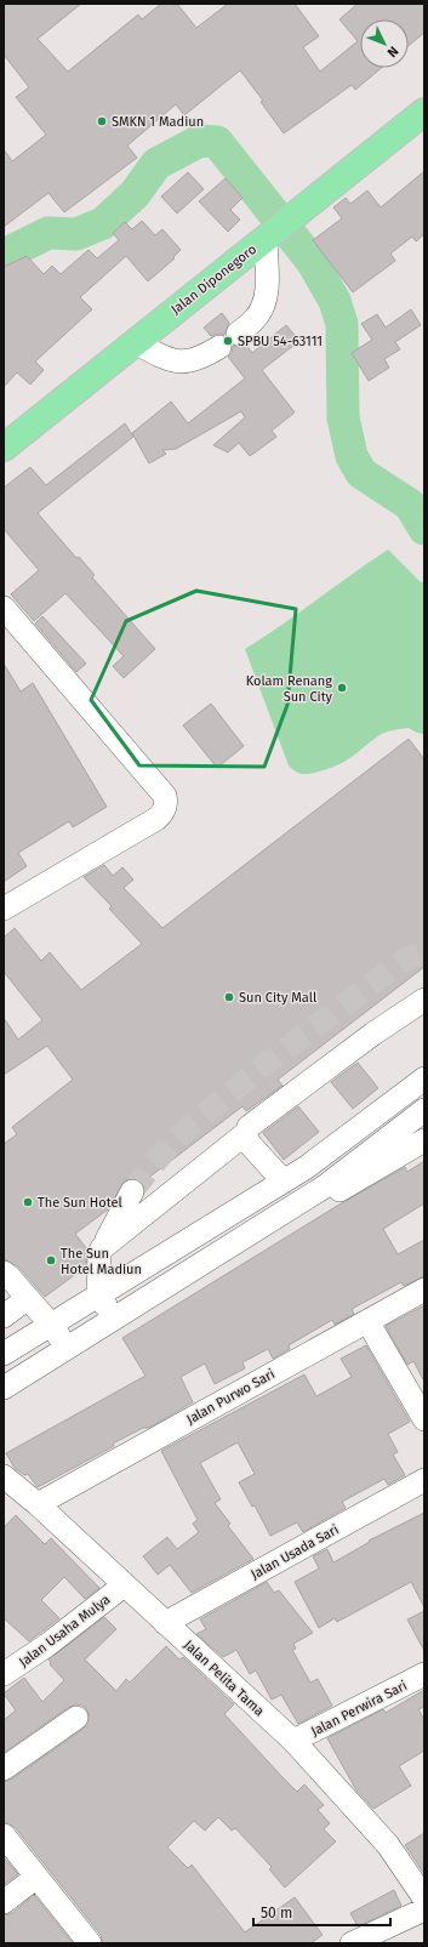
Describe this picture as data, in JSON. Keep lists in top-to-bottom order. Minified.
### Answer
{"streets":{"main road":["Jalan Diponegoro"],"street":["Jalan Purwo Sari","Jalan Usada Sari","Jalan Usaha Mulya","Jalan Pelita Tama","Jalan Perwira Sari"]},"crossings":[["Jalan Purwo Sari","Jalan Pelita Tama"],["Jalan Usada Sari","Jalan Pelita Tama"],["Jalan Usaha Mulya","Jalan Pelita Tama"],["Jalan Pelita Tama","Jalan Perwira Sari"]],"places":["SMKN 1 Madiun","SPBU 54-63111","Kolam Renang Sun City","Sun City Mall","The Sun Hotel","The Sun Hotel Madiun"],"scale_bar":"50 m","north":"bottom right"}
